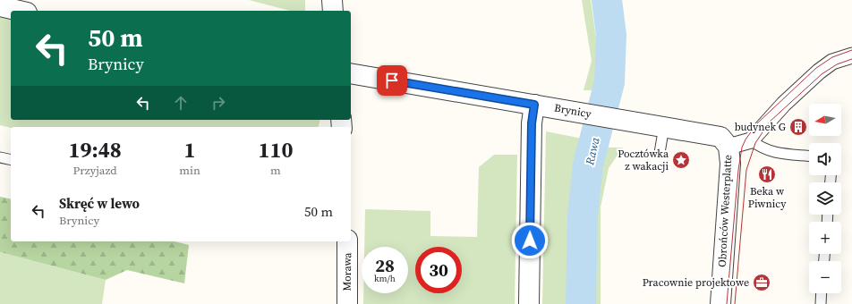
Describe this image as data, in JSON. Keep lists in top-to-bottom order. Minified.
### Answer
{"streets":{"street":["Brynicy","Obrońców Westerplatte","Morawa"]},"crossings":[["Brynicy","Obrońców Westerplatte"]],"water":["Rawa"],"places":{"building":["budynek G"],"place":["Pocztówka z wakacji"],"restaurant":["Beka w Piwnicy"],"office":["Pracownie projektowe"]},"north":"left","page":{"turn":["50 m","Brynicy"],"map_buttons":["+","−"],"eta":["19:48","Przyjazd","1","min","110","m"],"list":[{"name":"Skręć w lewo","note":"Brynicy","value":"50 m"}],"speed":"28 km/h","limit":"30"}}
